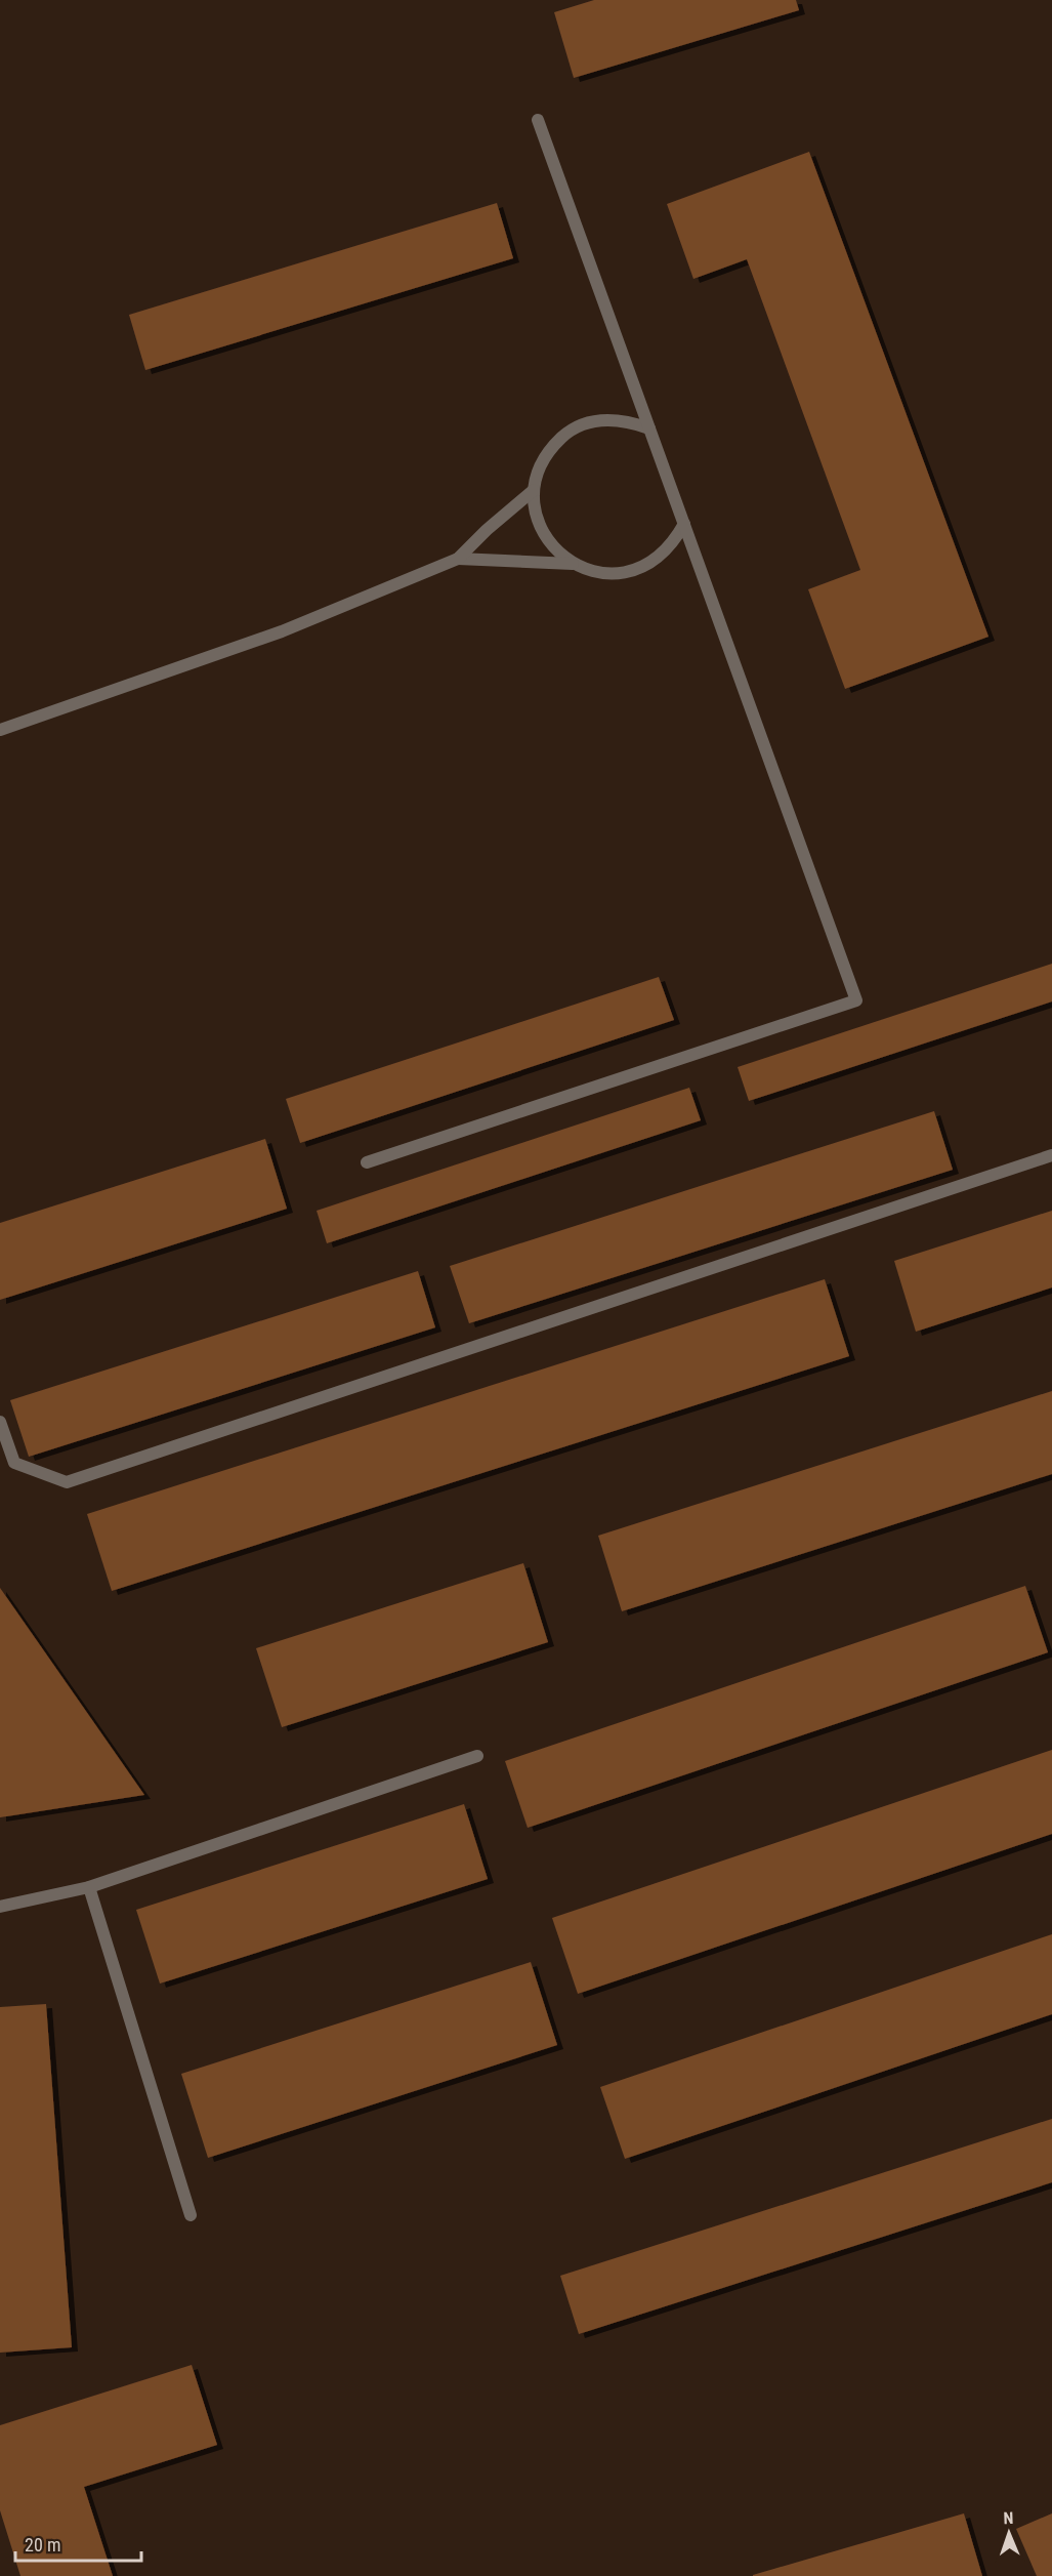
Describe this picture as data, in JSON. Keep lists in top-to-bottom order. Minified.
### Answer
{"scale_bar":"20 m","north":"top"}
